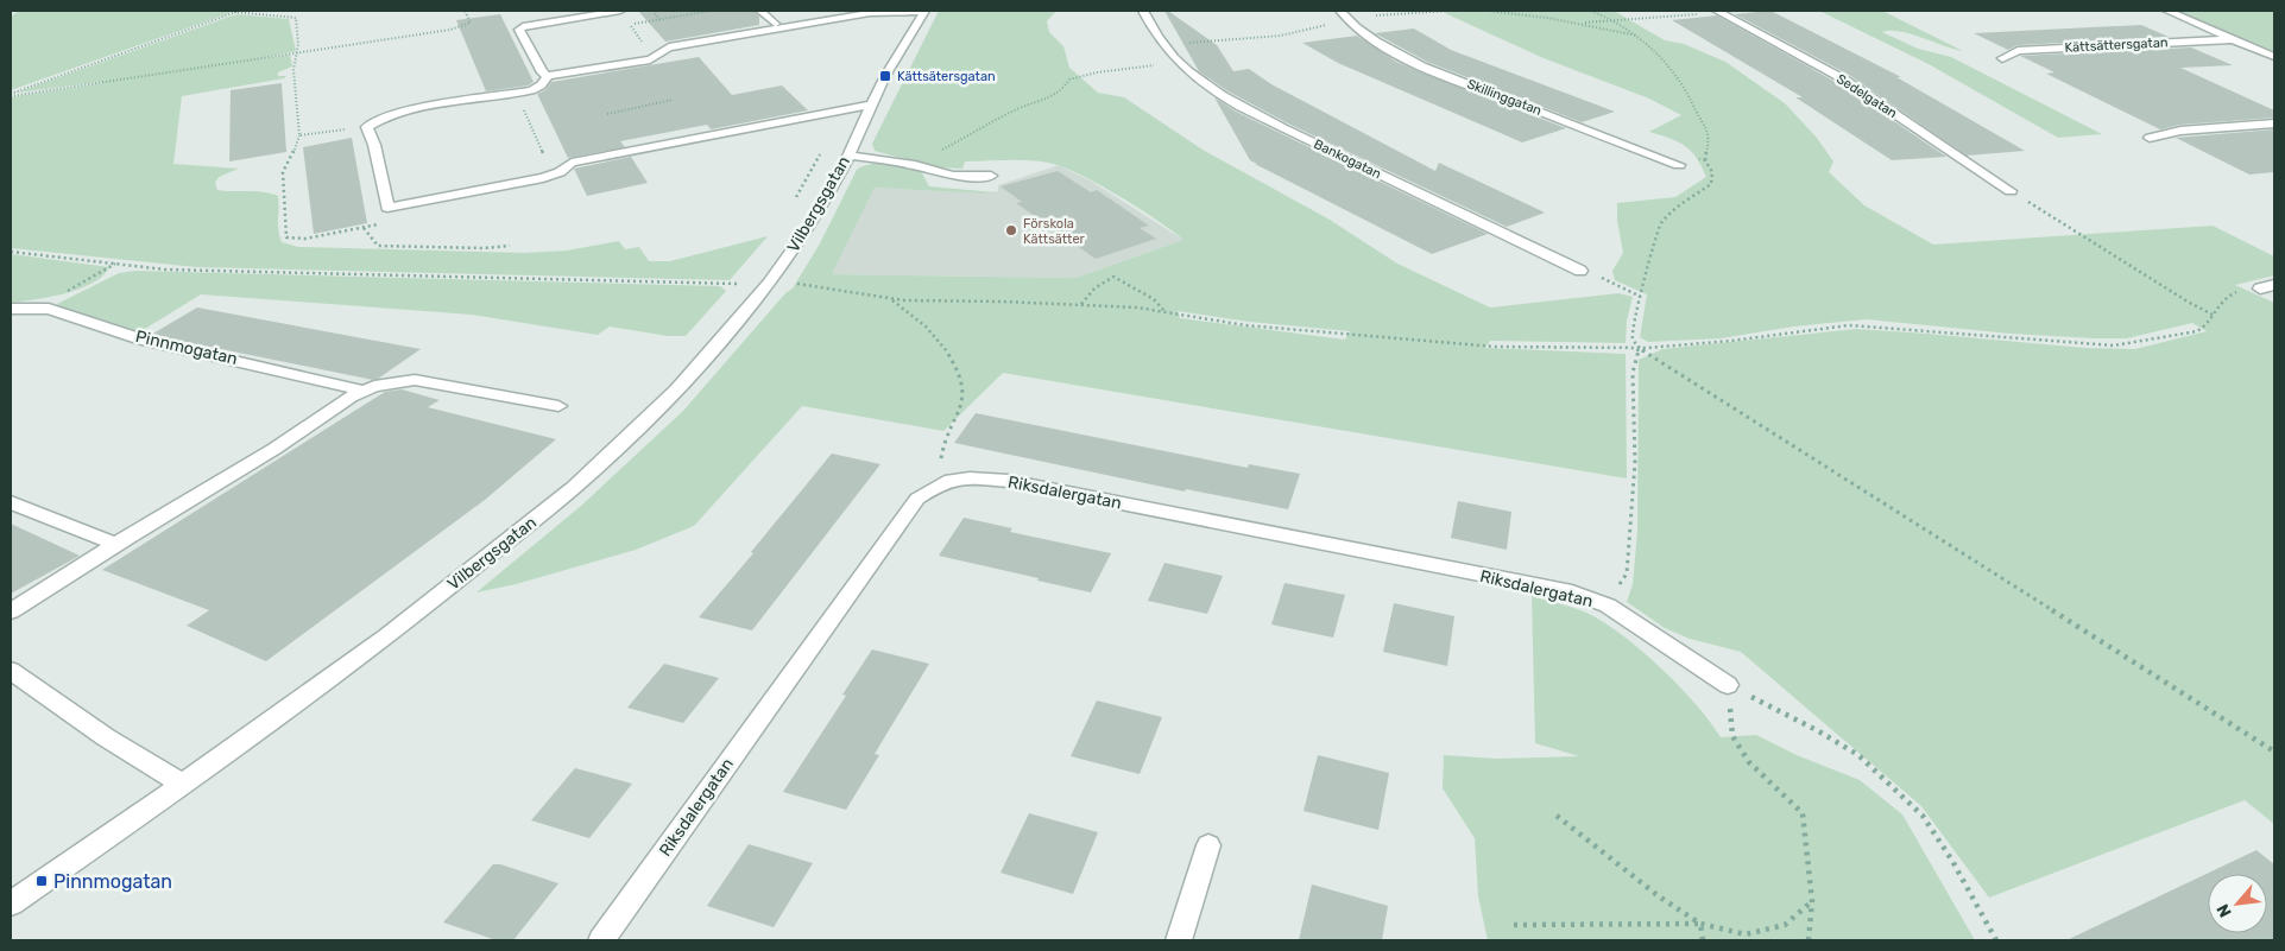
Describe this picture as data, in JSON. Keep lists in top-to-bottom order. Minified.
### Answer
{"streets":{"street":["Kättsättersgatan","Sedelgatan","Skillinggatan","Bankogatan","Vilbergsgatan","Pinnmogatan","Riksdalergatan"]},"places":{"transit":["Kättsätersgatan","Pinnmogatan"],"other":["Förskola Kättsätter"]},"north":"bottom left"}
